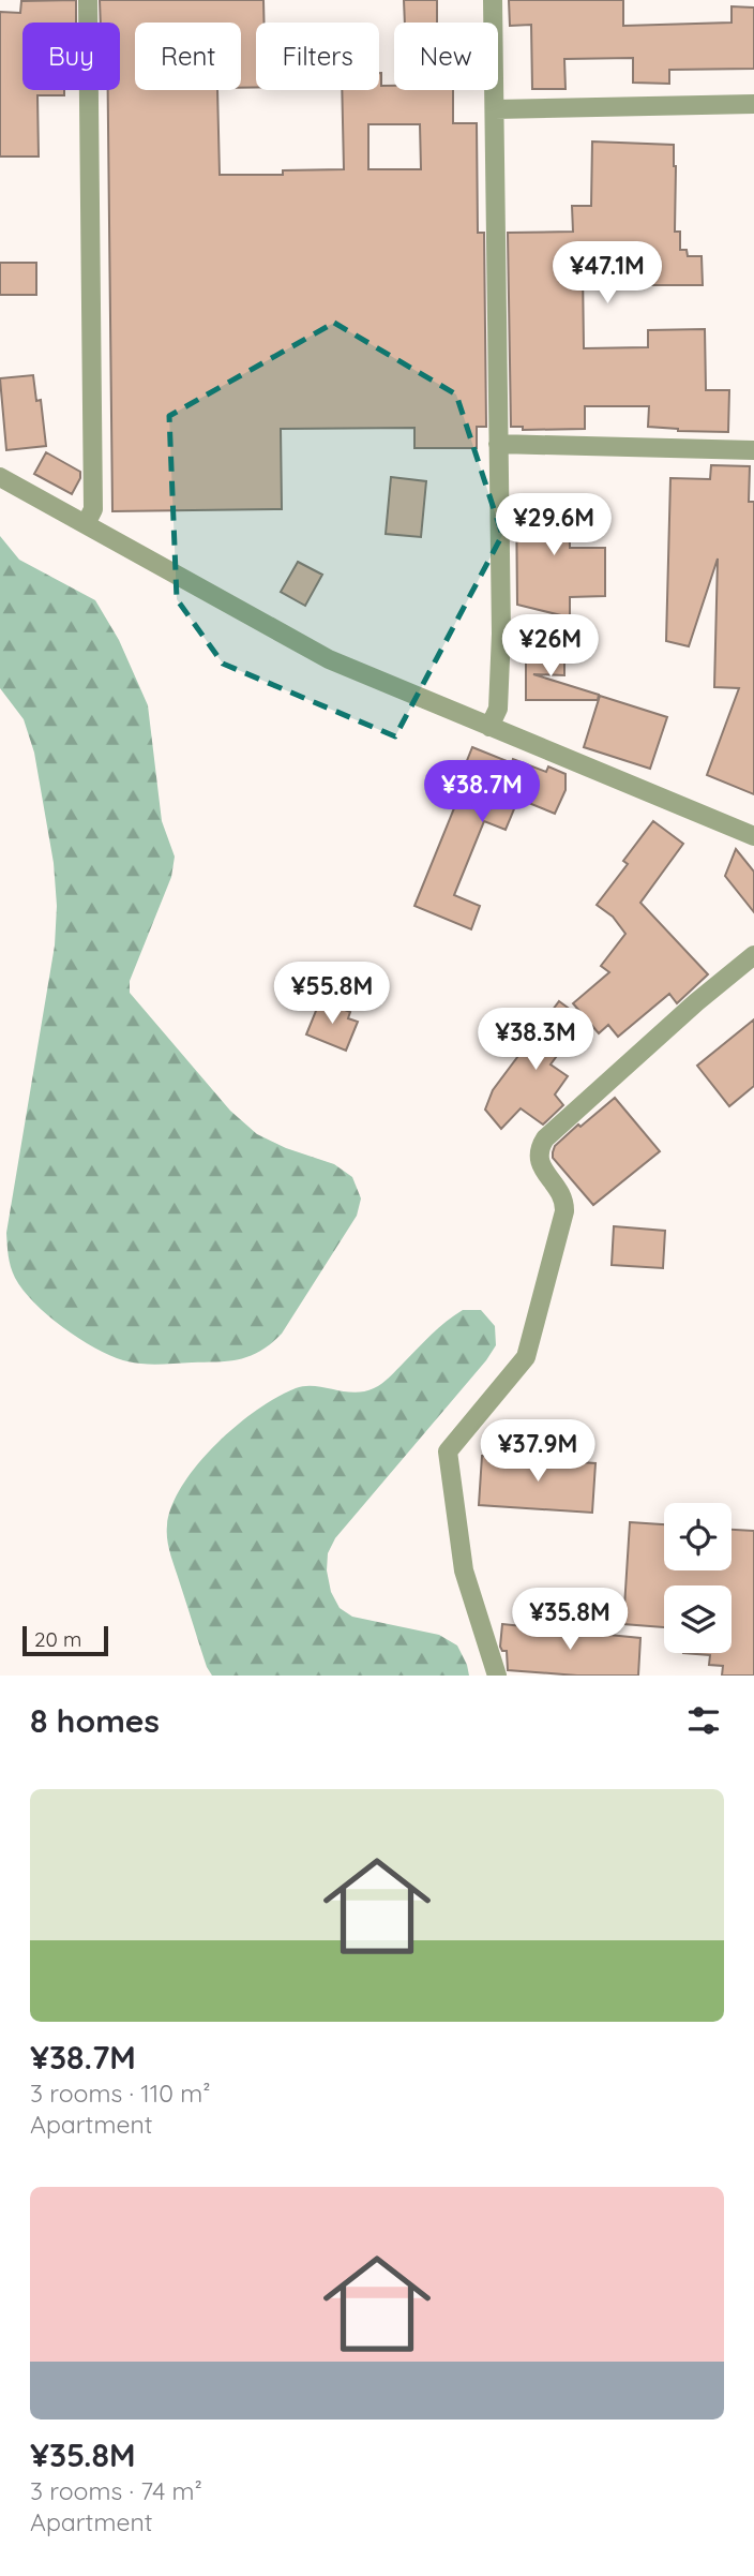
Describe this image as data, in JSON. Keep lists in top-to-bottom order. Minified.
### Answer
{"scale_bar":"20 m","page":{"chip":["Buy","Rent","Filters","New"],"price":["¥47.1M","¥29.6M","¥26M","¥38.7M","¥55.8M","¥38.3M","¥37.9M","¥35.8M"],"scale":"20 m","heading":"8 homes","list":[{"name":"¥38.7M","note":"3 rooms · 110 m² · Apartment"},{"name":"¥35.8M","note":"3 rooms · 74 m² · Apartment"}]}}
